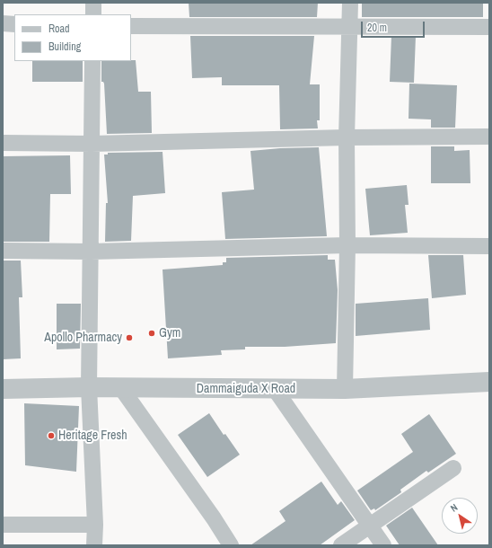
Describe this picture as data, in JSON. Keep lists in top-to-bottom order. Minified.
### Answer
{"streets":{"street":["Dammaiguda X Road"]},"places":["Gym","Apollo Pharmacy","Heritage Fresh"],"legend":["Road","Building"],"scale_bar":"20 m","north":"top left"}
